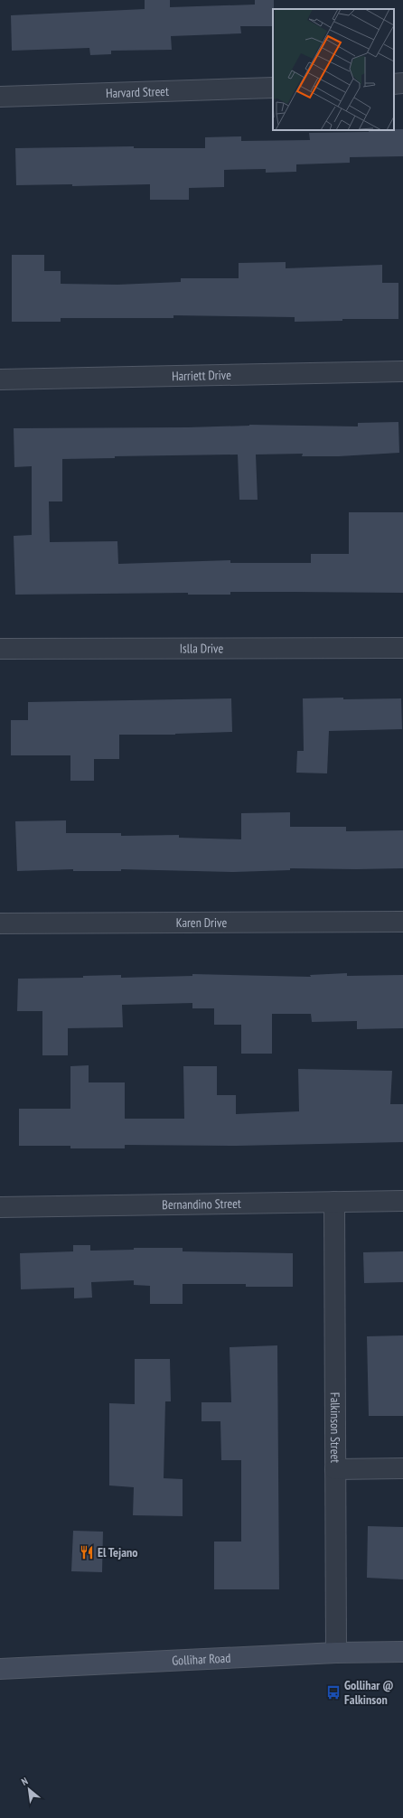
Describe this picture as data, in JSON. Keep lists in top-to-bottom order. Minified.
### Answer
{"streets":{"main road":["Gollihar Road"],"street":["Harvard Street","Harriett Drive","Islla Drive","Karen Drive","Bernandino Street","Falkinson Street"]},"crossings":[["Bernandino Street","Falkinson Street"],["Falkinson Street","Gollihar Road"]],"places":{"restaurant":["El Tejano"],"bus stop":["Gollihar @ Falkinson"]},"north":"top left"}
